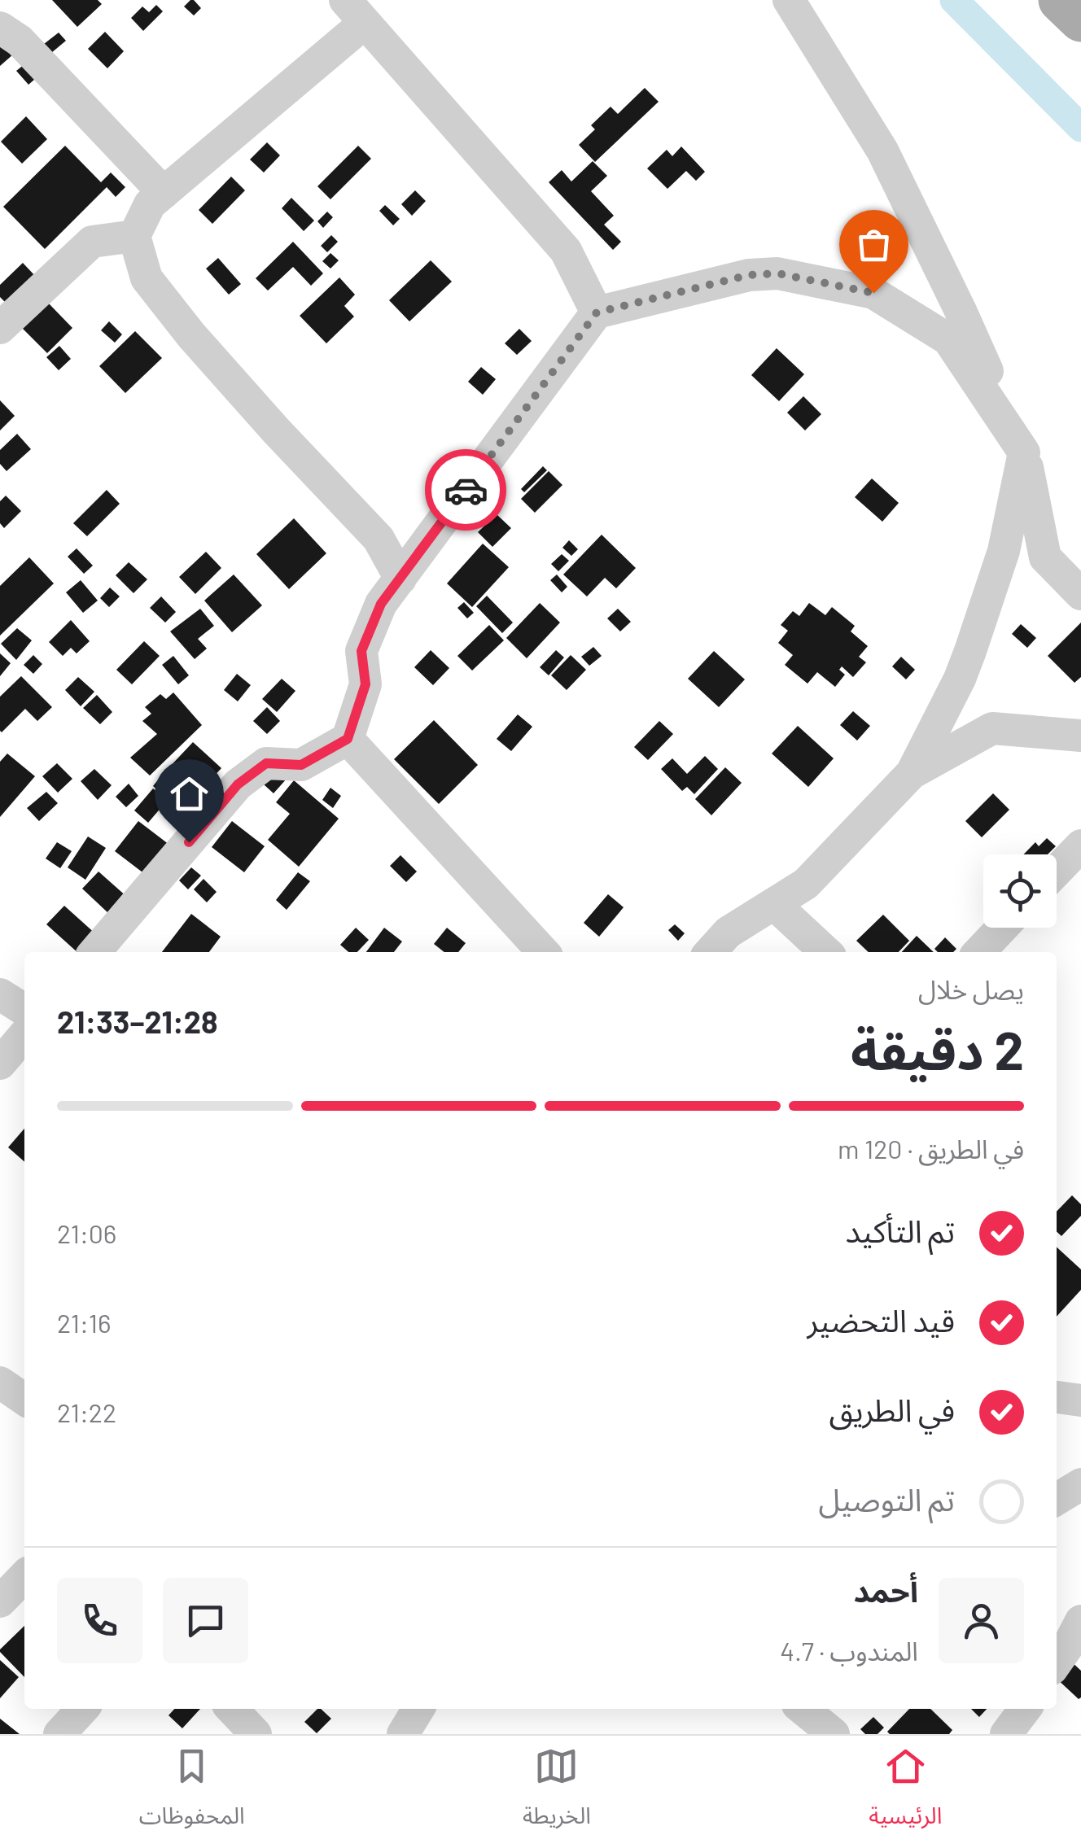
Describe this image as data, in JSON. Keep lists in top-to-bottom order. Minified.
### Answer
{"page":{"heading":["2 دقيقة","يصل خلال","21:28–21:33"],"panel":["أحمد","المندوب · 4.7"],"bar":"في الطريق · 120 m","list":[["تم التأكيد","21:06"],["قيد التحضير","21:16"],["في الطريق","21:22"],"تم التوصيل"],"tabs":["الرئيسية","الخريطة","المحفوظات"]}}
